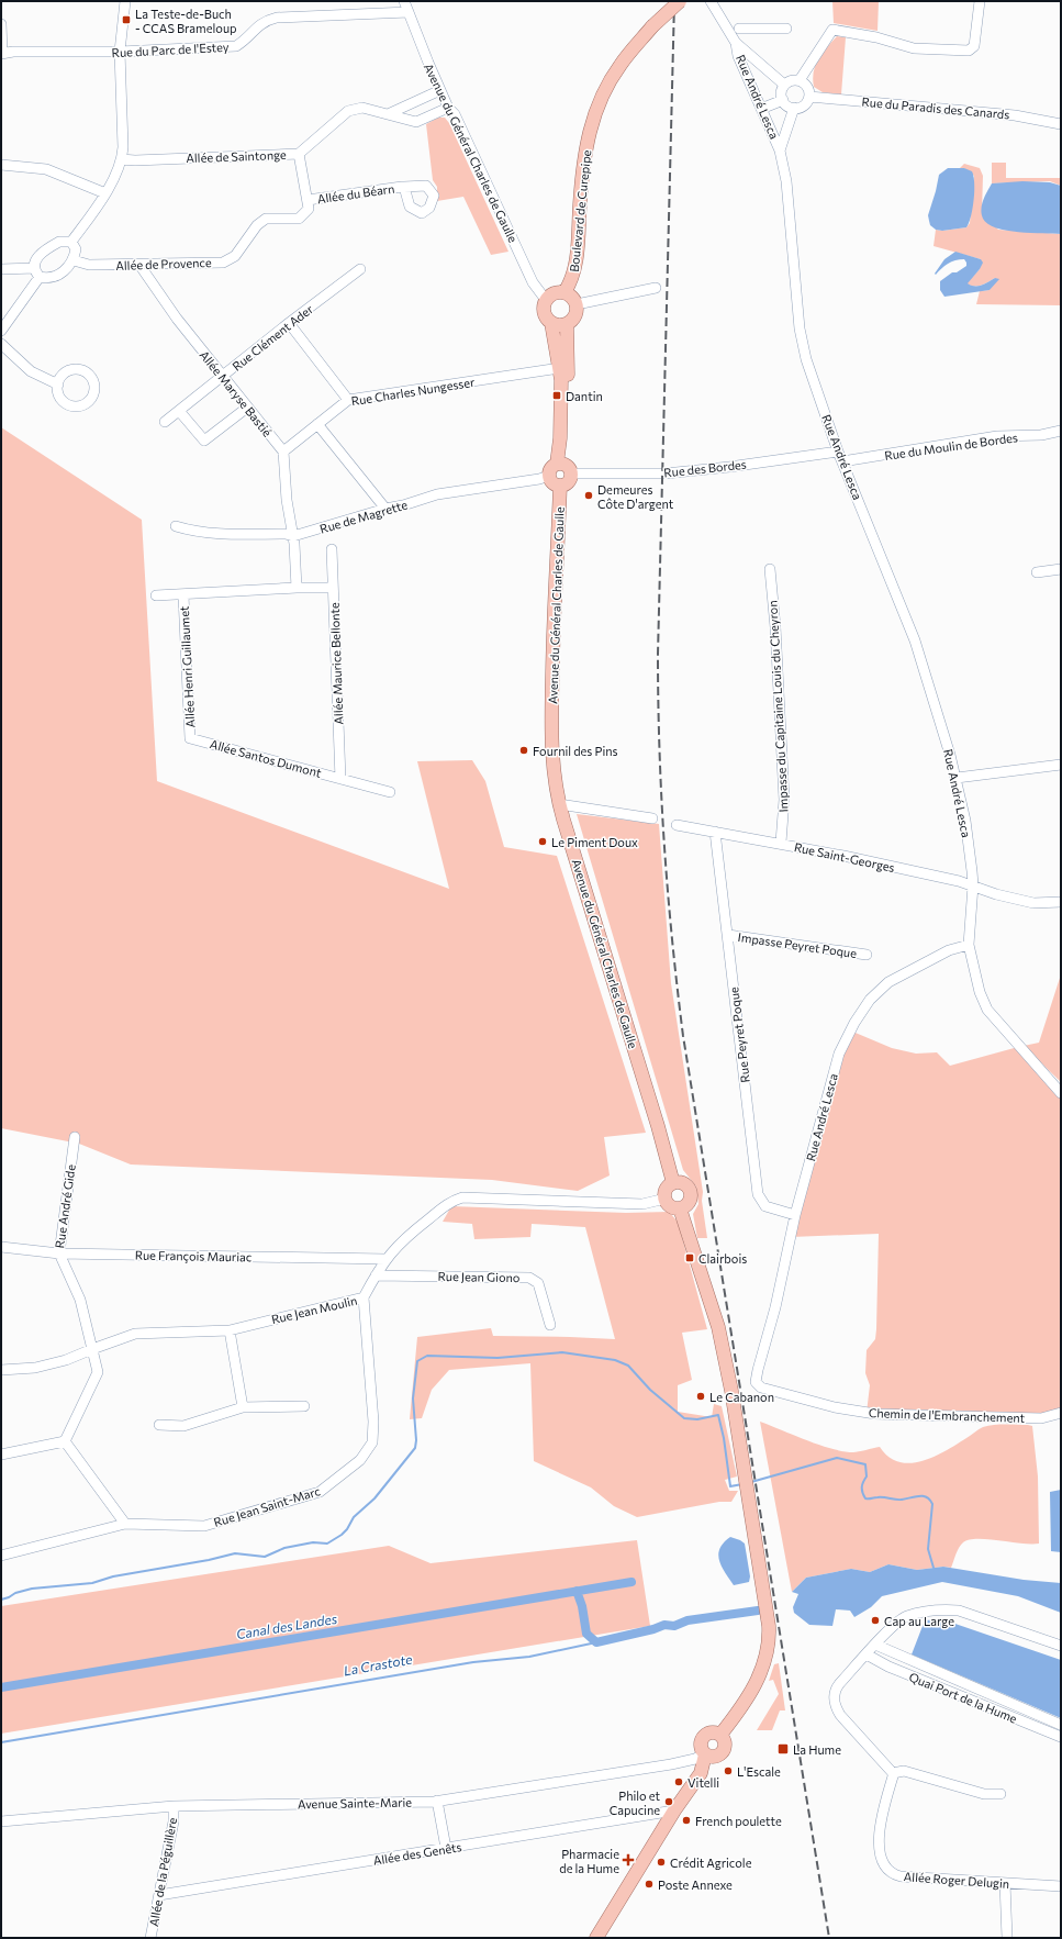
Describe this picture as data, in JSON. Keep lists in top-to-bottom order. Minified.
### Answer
{"streets":{"main road":["Avenue du Général Charles de Gaulle","Boulevard de Curepipe"],"street":["Rue du Parc de l'Estey","Rue André Lesca","Rue du Paradis des Canards","Allée de Saintonge","Allée du Béarn","Allée de Provence","Rue Clément Ader","Rue Charles Nungesser","Allée Maryse Bastié","Rue du Moulin de Bordes","Rue des Bordes","Rue de Magrette","Allée Maurice Bellonte","Allée Henri Guillaumet","Impasse du Capitaine Louis du Cheyron","Allée Santos Dumont","Rue Saint-Georges","Impasse Peyret Poque","Rue Peyret Poque","Rue André Gide","Rue François Mauriac","Rue Jean Giono","Rue Jean Moulin","Chemin de l'Embranchement","Rue Jean Saint-Marc","Quai Port de la Hume","Avenue Sainte-Marie","Allée des Genêts","Allée de la Péguillère","Allée Roger Delugin"]},"crossings":[["Rue du Parc de l'Estey","Avenue du Général Charles de Gaulle"],["Rue André Lesca","Rue du Paradis des Canards"],["Rue André Lesca","Rue du Moulin de Bordes"],["Rue André Lesca","Rue des Bordes"],["Rue André Lesca","Rue Saint-Georges"],["Rue André Lesca","Rue Peyret Poque"],["Rue André Lesca","Chemin de l'Embranchement"],["Avenue du Général Charles de Gaulle","Allée de Saintonge"],["Avenue du Général Charles de Gaulle","Boulevard de Curepipe"],["Avenue du Général Charles de Gaulle","Rue Jean Moulin"],["Allée du Béarn","Allée de Provence"],["Allée de Provence","Allée Maryse Bastié"],["Rue Clément Ader","Allée Maryse Bastié"],["Rue Charles Nungesser","Allée Maryse Bastié"],["Allée Maurice Bellonte","Allée Santos Dumont"],["Allée Henri Guillaumet","Allée Santos Dumont"],["Impasse du Capitaine Louis du Cheyron","Rue Saint-Georges"],["Rue Saint-Georges","Rue Peyret Poque"],["Impasse Peyret Poque","Rue Peyret Poque"],["Rue André Gide","Rue François Mauriac"],["Rue André Gide","Rue Jean Moulin"],["Rue François Mauriac","Rue Jean Moulin"],["Rue Jean Giono","Rue Jean Moulin"],["Rue Jean Moulin","Rue Jean Saint-Marc"],["Avenue Sainte-Marie","Allée de la Péguillère"],["Allée des Genêts","Allée de la Péguillère"]],"water":["Canal des Landes","La Crastote"],"places":{"transit":["La Teste-de-Buch - CCAS Brameloup","Dantin","Clairbois","La Hume"],"other":["Demeures Côte D'argent","Fournil des Pins","Le Piment Doux","Le Cabanon","Cap au Large","L'Escale","Vitelli","Philo et Capucine","French poulette","Crédit Agricole","Poste Annexe"],"health":["Pharmacie de la Hume"]}}
